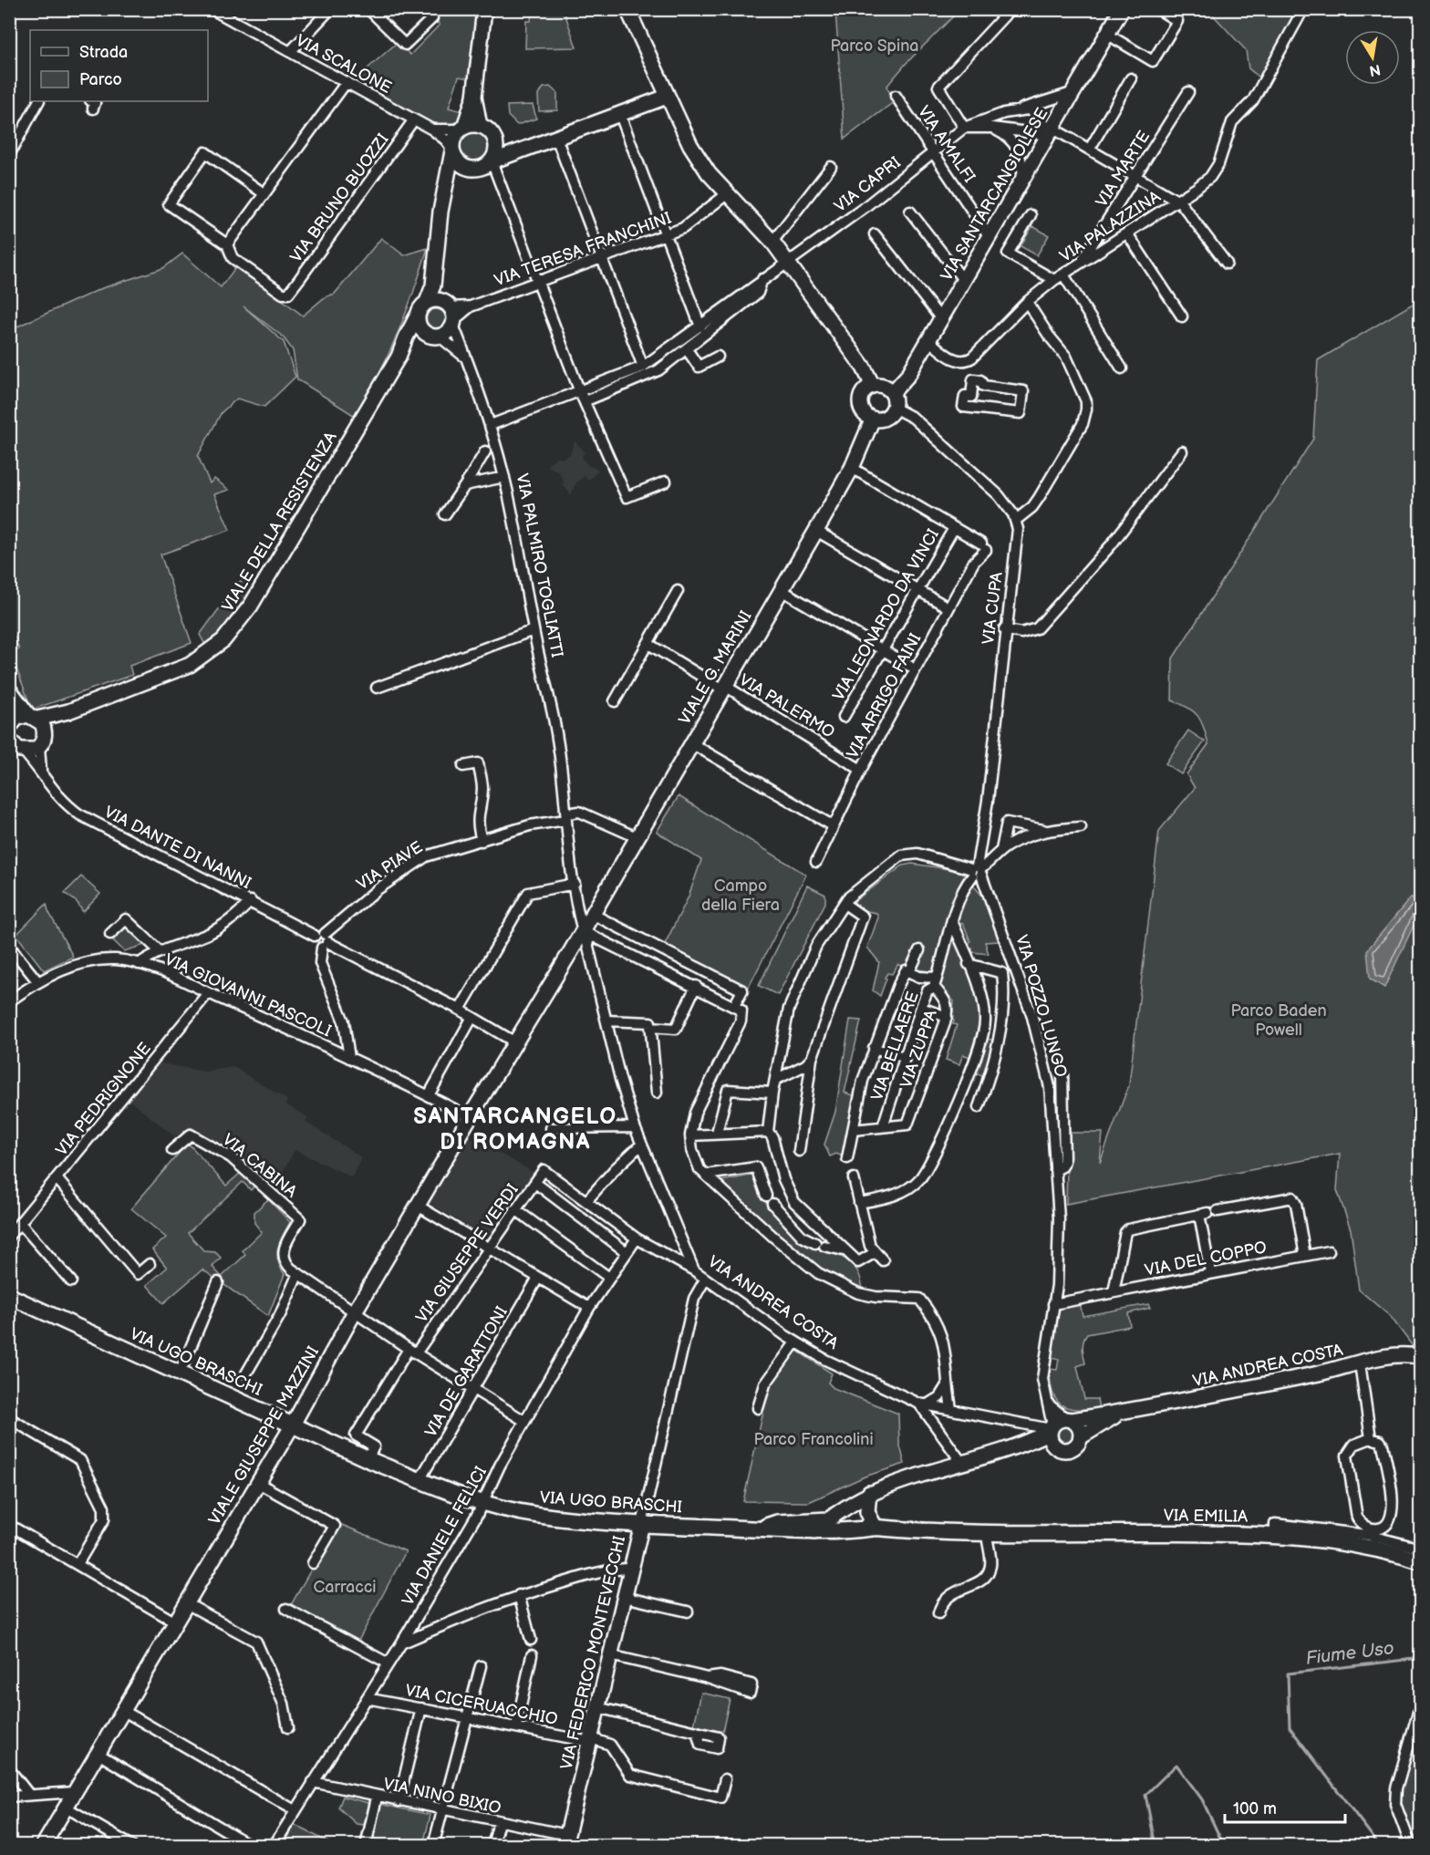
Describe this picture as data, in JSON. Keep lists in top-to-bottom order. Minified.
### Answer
{"streets":{"main road":["VIA UGO BRASCHI","VIA EMILIA"],"street":["VIA SCALONE","VIA AMALFI","VIA MARTE","VIA CAPRI","VIA SANTARCANGIOLESE","VIA BRUNO BUOZZI","VIA PALAZZINA","VIA TERESA FRANCHINI","VIALE DELLA RESISTENZA","VIA PALMIRO TOGLIATTI","VIA CUPA","VIA LEONARDO DA VINCI","VIALE G. MARINI","VIA ARRIGO FAINI","VIA PALERMO","VIA DANTE DI NANNI","VIA PIAVE","VIA GIOVANNI PASCOLI","VIA POZZO LUNGO","VIA BELLAERE","VIA ZUPPA","VIA PEDRIGNONE","VIA CABINA","VIA GIUSEPPE VERDI","VIA DEL COPPO","VIA ANDREA COSTA","VIA DE GARATTONI","VIALE GIUSEPPE MAZZINI","VIA DANIELE FELICI","VIA FEDERICO MONTEVECCHI","VIA CICERUACCHIO","VIA NINO BIXIO"]},"crossings":[["VIA SCALONE","VIA BRUNO BUOZZI"],["VIA SCALONE","VIA PALMIRO TOGLIATTI"],["VIA AMALFI","VIA CAPRI"],["VIA AMALFI","VIA SANTARCANGIOLESE"],["VIA MARTE","VIA PALAZZINA"],["VIA CAPRI","VIA SANTARCANGIOLESE"],["VIA SANTARCANGIOLESE","VIA PALAZZINA"],["VIA SANTARCANGIOLESE","VIALE G. MARINI"],["VIA TERESA FRANCHINI","VIALE DELLA RESISTENZA"],["VIA TERESA FRANCHINI","VIA PALMIRO TOGLIATTI"],["VIALE DELLA RESISTENZA","VIA PALMIRO TOGLIATTI"],["VIA PALMIRO TOGLIATTI","VIALE G. MARINI"],["VIA PALMIRO TOGLIATTI","VIA PIAVE"],["VIA PALMIRO TOGLIATTI","VIA ANDREA COSTA"],["VIA CUPA","VIA POZZO LUNGO"],["VIA CUPA","VIA BELLAERE"],["VIA LEONARDO DA VINCI","VIA ARRIGO FAINI"],["VIALE G. MARINI","VIA PALERMO"],["VIALE G. MARINI","VIA DANTE DI NANNI"],["VIALE G. MARINI","VIA PIAVE"],["VIALE G. MARINI","VIALE GIUSEPPE MAZZINI"],["VIA ARRIGO FAINI","VIA PALERMO"],["VIA DANTE DI NANNI","VIA PIAVE"],["VIA DANTE DI NANNI","VIALE GIUSEPPE MAZZINI"],["VIA GIOVANNI PASCOLI","VIA PEDRIGNONE"],["VIA GIOVANNI PASCOLI","VIALE GIUSEPPE MAZZINI"],["VIA POZZO LUNGO","VIA BELLAERE"],["VIA POZZO LUNGO","VIA DEL COPPO"],["VIA POZZO LUNGO","VIA ANDREA COSTA"],["VIA BELLAERE","VIA ZUPPA"],["VIA CABINA","VIA GIUSEPPE VERDI"],["VIA CABINA","VIA DE GARATTONI"],["VIA CABINA","VIALE GIUSEPPE MAZZINI"],["VIA CABINA","VIA DANIELE FELICI"],["VIA GIUSEPPE VERDI","VIA ANDREA COSTA"],["VIA ANDREA COSTA","VIA DANIELE FELICI"],["VIA ANDREA COSTA","VIA FEDERICO MONTEVECCHI"],["VIA UGO BRASCHI","VIA DE GARATTONI"],["VIA UGO BRASCHI","VIALE GIUSEPPE MAZZINI"],["VIA UGO BRASCHI","VIA EMILIA"],["VIA UGO BRASCHI","VIA DANIELE FELICI"],["VIA UGO BRASCHI","VIA FEDERICO MONTEVECCHI"],["VIA DANIELE FELICI","VIA CICERUACCHIO"],["VIA DANIELE FELICI","VIA NINO BIXIO"],["VIA FEDERICO MONTEVECCHI","VIA CICERUACCHIO"],["VIA FEDERICO MONTEVECCHI","VIA NINO BIXIO"]],"districts":["SANTARCANGELO DI ROMAGNA"],"water":["Fiume Uso"],"parks":["Parco Spina","Campo della Fiera","Parco Baden Powell","Parco Francolini","Carracci"],"legend":["Strada","Parco"],"scale_bar":"100 m","north":"bottom"}
